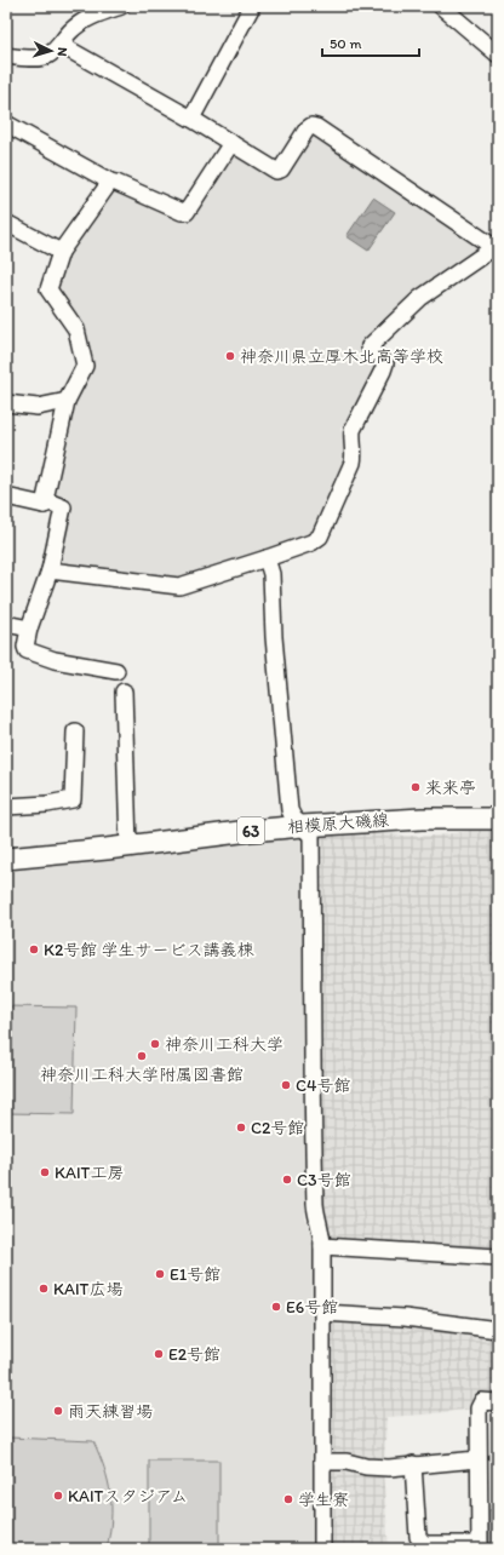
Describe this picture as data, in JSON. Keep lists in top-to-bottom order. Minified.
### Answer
{"streets":{"main road":["相模原大磯線","63"]},"places":["神奈川県立厚木北高等学校","来来亭","K2号館 学生サービス講義棟","神奈川工科大学","神奈川工科大学附属図書館","C4号館","C2号館","KAIT工房","C3号館","E1号館","KAIT広場","E6号館","E2号館","雨天練習場","KAITスタジアム","学生寮"],"scale_bar":"50 m","north":"right"}
